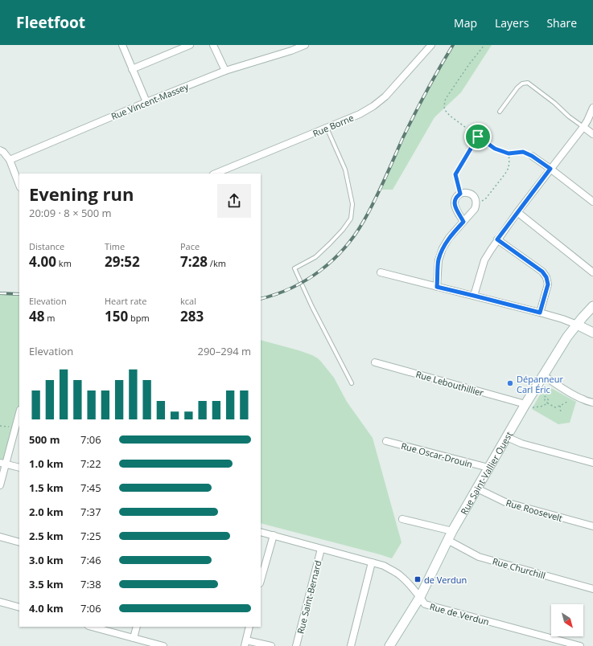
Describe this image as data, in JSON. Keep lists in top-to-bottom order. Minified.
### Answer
{"streets":{"street":["Rue Vincent-Massey","Rue Borne","Rue Lebouthillier","Rue Oscar-Drouin","Rue Saint-Vallier Ouest","Rue Roosevelt","Rue Churchill","Rue Saint-Bernard","Rue de Verdun"]},"crossings":[["Rue Lebouthillier","Rue Saint-Vallier Ouest"],["Rue Oscar-Drouin","Rue Saint-Vallier Ouest"],["Rue Saint-Vallier Ouest","Rue Roosevelt"],["Rue Saint-Vallier Ouest","Rue Churchill"],["Rue Saint-Vallier Ouest","Rue de Verdun"],["Rue Saint-Bernard","Rue de Verdun"]],"places":{"other":["Dépanneur Carl Éric"],"transit":["de Verdun"]},"north":"bottom right","page":{"header":"Fleetfoot","nav":["Map","Layers","Share"],"heading":["Evening run","20:09 · 8 × 500 m"],"stats":[["Distance","4.00 km"],["Time","29:52"],["Pace","7:28 /km"],["Elevation","48 m"],["Heart rate","150 bpm"],["kcal","283"]],"chart":["Elevation","290–294 m"],"list":[{"name":"500 m","note":"7:06"},{"name":"1.0 km","note":"7:22"},{"name":"1.5 km","note":"7:45"},{"name":"2.0 km","note":"7:37"},{"name":"2.5 km","note":"7:25"},{"name":"3.0 km","note":"7:46"},{"name":"3.5 km","note":"7:38"},{"name":"4.0 km","note":"7:06"}]}}
